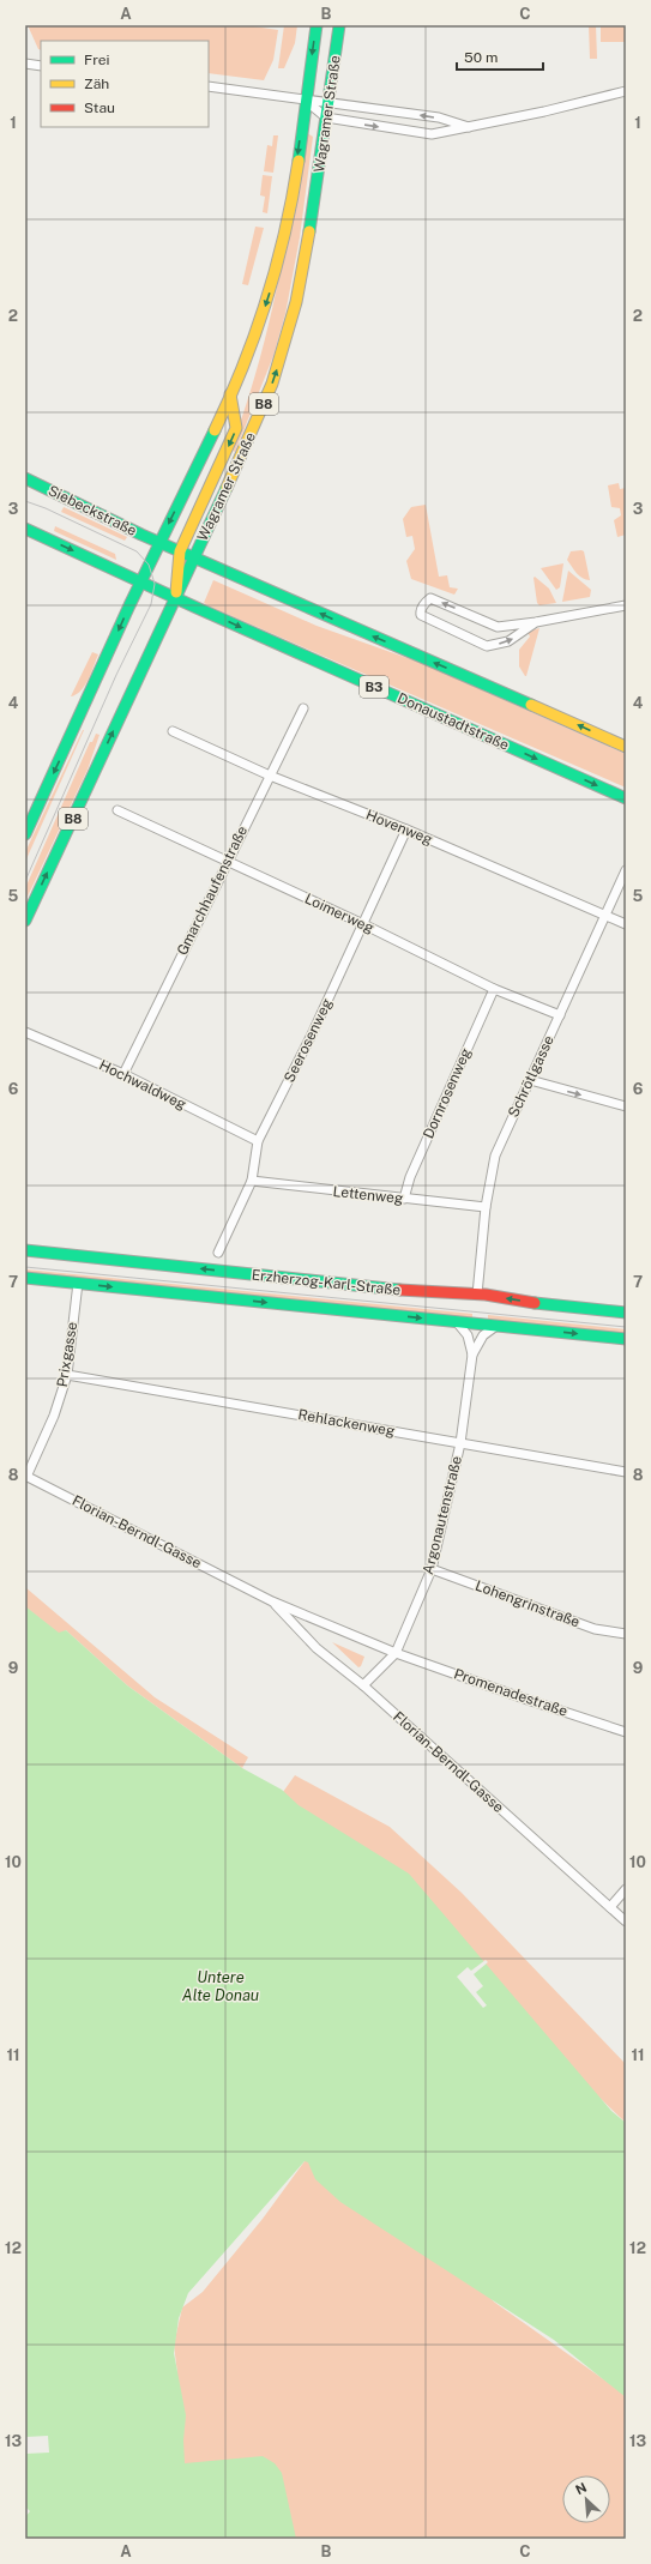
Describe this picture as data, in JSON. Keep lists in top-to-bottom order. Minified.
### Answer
{"streets":{"main road":["Wagramer Straße","B8","Siebeckstraße","B3","Donaustadtstraße","Erzherzog-Karl-Straße"],"street":["Hovenweg","Gmarchhaufenstraße","Loimerweg","Seerosenweg","Schrötlgasse","Hochwaldweg","Dornrosenweg","Lettenweg","Prixgasse","Rehlackenweg","Argonautenstraße","Florian-Berndl-Gasse","Lohengrinstraße","Promenadestraße"]},"crossings":[["Wagramer Straße","Siebeckstraße"],["Wagramer Straße","B3"],["Wagramer Straße","Donaustadtstraße"],["B3","Donaustadtstraße"],["Hovenweg","Gmarchhaufenstraße"],["Hovenweg","Seerosenweg"],["Hovenweg","Schrötlgasse"],["Gmarchhaufenstraße","Loimerweg"],["Gmarchhaufenstraße","Hochwaldweg"],["Loimerweg","Seerosenweg"],["Loimerweg","Schrötlgasse"],["Loimerweg","Dornrosenweg"],["Seerosenweg","Hochwaldweg"],["Seerosenweg","Lettenweg"],["Schrötlgasse","Lettenweg"],["Schrötlgasse","Erzherzog-Karl-Straße"],["Dornrosenweg","Lettenweg"],["Erzherzog-Karl-Straße","Prixgasse"],["Erzherzog-Karl-Straße","Argonautenstraße"],["Prixgasse","Rehlackenweg"],["Prixgasse","Florian-Berndl-Gasse"],["Rehlackenweg","Argonautenstraße"],["Argonautenstraße","Florian-Berndl-Gasse"],["Argonautenstraße","Lohengrinstraße"],["Argonautenstraße","Promenadestraße"],["Florian-Berndl-Gasse","Promenadestraße"]],"water":["Untere Alte Donau"],"legend":["Frei","Zäh","Stau"],"scale_bar":"50 m","north":"top left","grid":{"columns":["A","B","C"],"rows":["1","2","3","4","5","6","7","8","9","10","11","12","13"]}}
